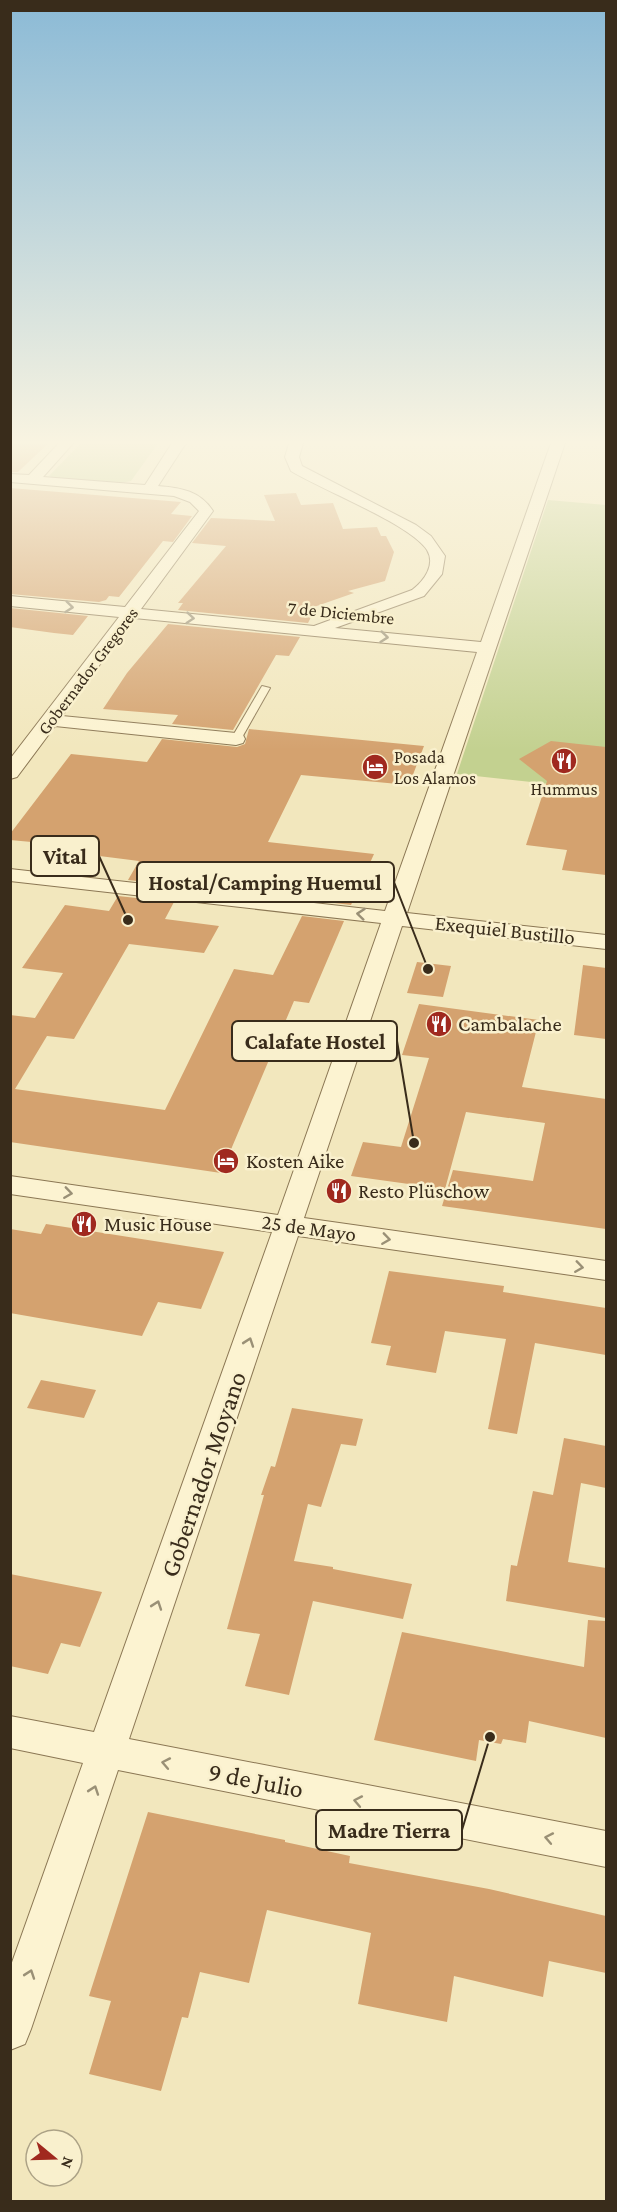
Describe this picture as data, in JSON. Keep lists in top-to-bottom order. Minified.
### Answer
{"streets":{"street":["7 de Diciembre","Gobernador Gregores","Exequiel Bustillo","25 de Mayo","Gobernador Moyano","9 de Julio"]},"crossings":[["7 de Diciembre","Gobernador Gregores"],["7 de Diciembre","Gobernador Moyano"],["Exequiel Bustillo","Gobernador Moyano"],["25 de Mayo","Gobernador Moyano"],["Gobernador Moyano","9 de Julio"]],"one_way":["25 de Mayo","Gobernador Moyano","9 de Julio"],"places":{"restaurant":["Hummus","Cambalache","Resto Plüschow","Music House"],"hotel":["Posada Los Alamos","Kosten Aike"],"other":["Vital","Hostal/Camping Huemul","Calafate Hostel","Madre Tierra"]},"north":"right"}
